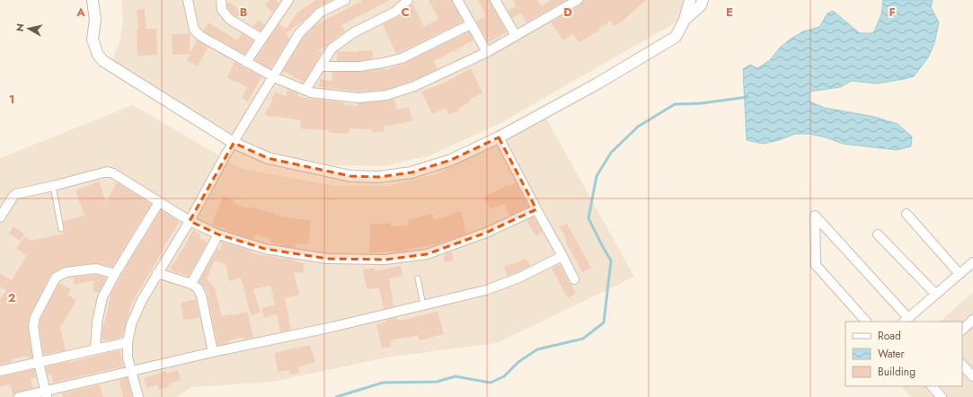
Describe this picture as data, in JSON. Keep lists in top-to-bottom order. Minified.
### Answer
{"legend":["Road","Water","Building"],"north":"left","grid":{"columns":["A","B","C","D","E","F"],"rows":["1","2"]}}
